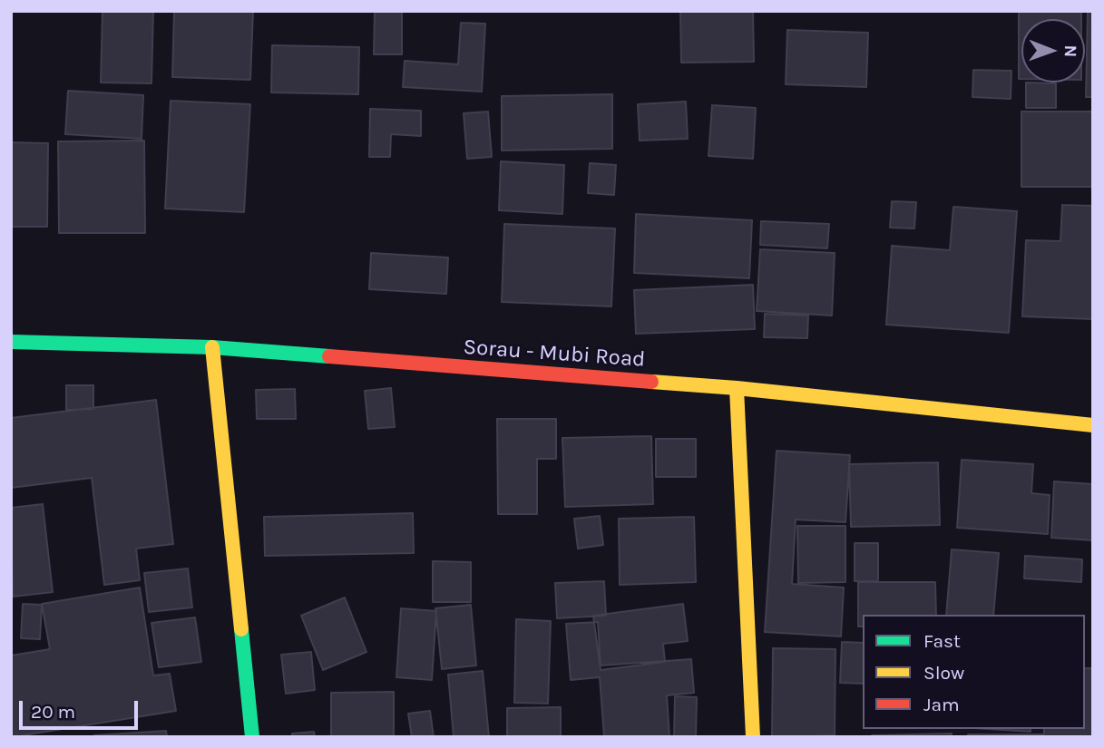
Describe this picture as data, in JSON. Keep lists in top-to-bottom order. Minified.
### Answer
{"streets":{"main road":["Sorau - Mubi Road"]},"legend":["Fast","Slow","Jam"],"scale_bar":"20 m","north":"right"}
